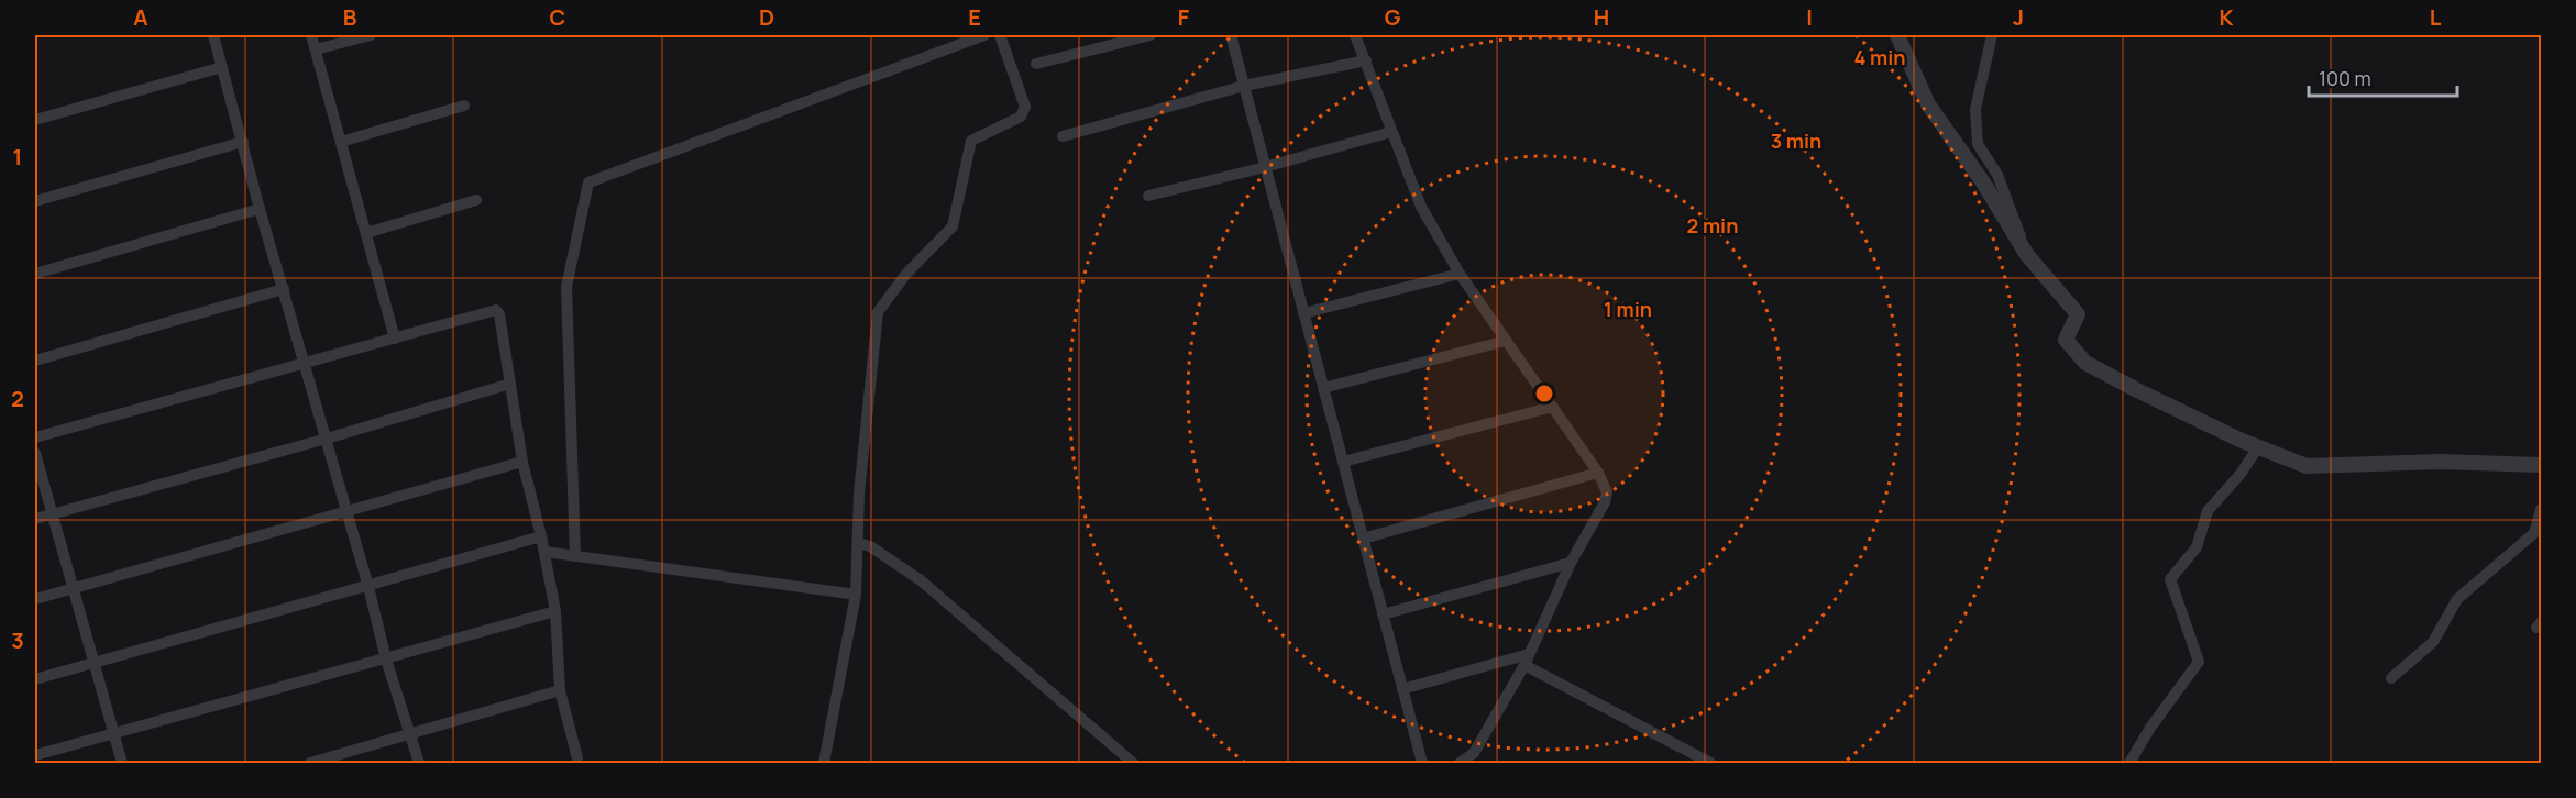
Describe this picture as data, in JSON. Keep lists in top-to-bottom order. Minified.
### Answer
{"scale_bar":"100 m","grid":{"columns":["A","B","C","D","E","F","G","H","I","J","K","L"],"rows":["1","2","3"]},"rings":["4 min","3 min","2 min","1 min"]}
